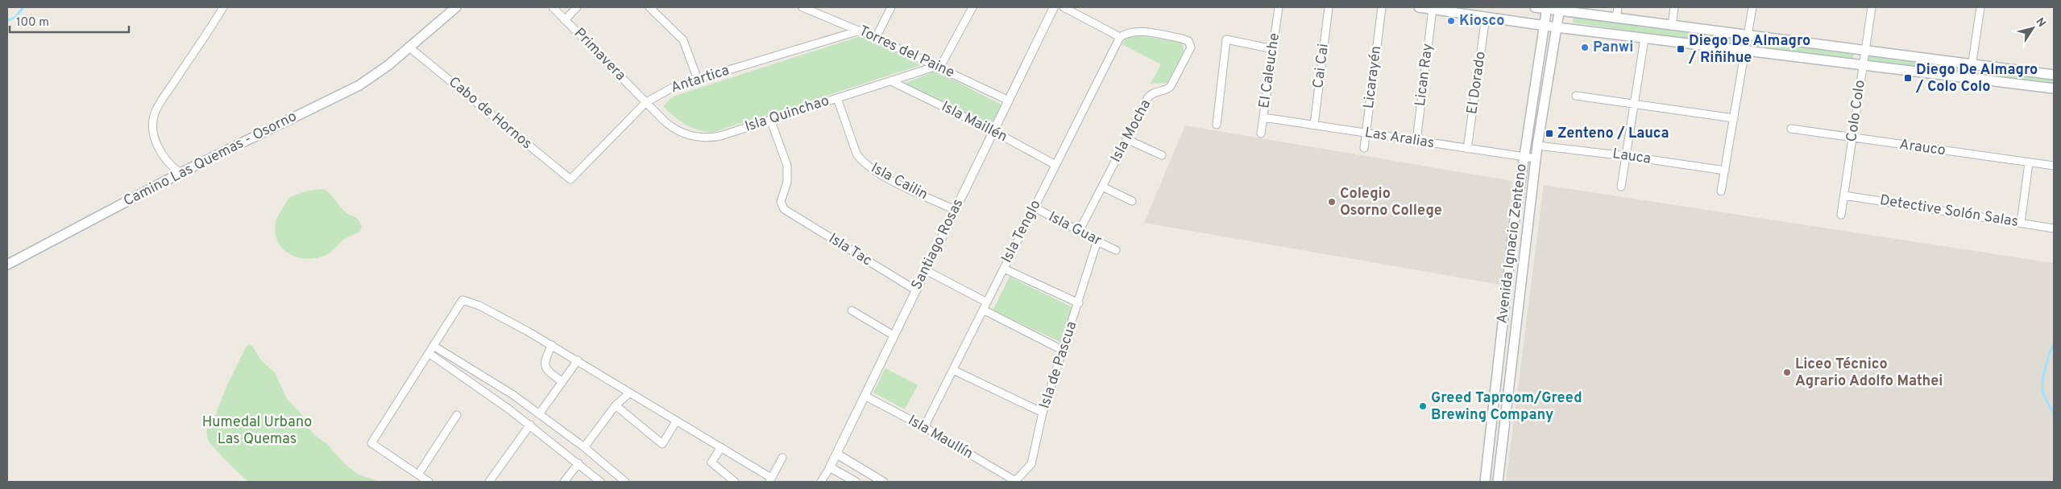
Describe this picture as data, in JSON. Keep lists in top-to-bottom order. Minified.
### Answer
{"streets":{"main road":["Camino Las Quemas - Osorno","Avenida Ignacio Zenteno"],"street":["Torres del Paine","Primavera","Cai Cai","El Caleuche","Lican Ray","Licarayén","Antartica","El Dorado","Colo Colo","Cabo de Hornos","Isla Quinchao","Isla Maillén","Isla Mocha","Las Aralias","Arauco","Lauca","Isla Cailin","Detective Solón Salas","Isla Guar","Isla Tenglo","Santiago Rosas","Isla Tac","Isla de Pascua","Isla Maullín"]},"crossings":[["Torres del Paine","Antartica"],["Torres del Paine","Isla Quinchao"],["Torres del Paine","Santiago Rosas"],["Primavera","Antartica"],["Primavera","Isla Quinchao"],["Cai Cai","Las Aralias"],["El Caleuche","Las Aralias"],["Lican Ray","Las Aralias"],["Licarayén","Las Aralias"],["Antartica","Cabo de Hornos"],["Antartica","Isla Quinchao"],["El Dorado","Las Aralias"],["Colo Colo","Arauco"],["Colo Colo","Detective Solón Salas"],["Cabo de Hornos","Camino Las Quemas - Osorno"],["Isla Quinchao","Isla Maillén"],["Isla Quinchao","Isla Cailin"],["Isla Quinchao","Isla Tac"],["Isla Maillén","Isla Tenglo"],["Isla Maillén","Santiago Rosas"],["Isla Mocha","Isla Guar"],["Isla Mocha","Isla Tenglo"],["Las Aralias","Avenida Ignacio Zenteno"],["Lauca","Avenida Ignacio Zenteno"],["Isla Cailin","Santiago Rosas"],["Isla Guar","Isla Tenglo"],["Isla Guar","Isla de Pascua"],["Isla Tenglo","Isla Maullín"],["Santiago Rosas","Isla Tac"],["Santiago Rosas","Isla Maullín"],["Isla de Pascua","Isla Maullín"]],"parks":["Humedal Urbano Las Quemas"],"places":{"other":["Kiosco","Panwi","Colegio Osorno College","Liceo Técnico Agrario Adolfo Mathei","Greed Taproom/Greed Brewing Company"],"transit":["Diego De Almagro / Riñihue","Diego De Almagro / Colo Colo","Zenteno / Lauca"]},"scale_bar":"100 m","north":"top right"}
